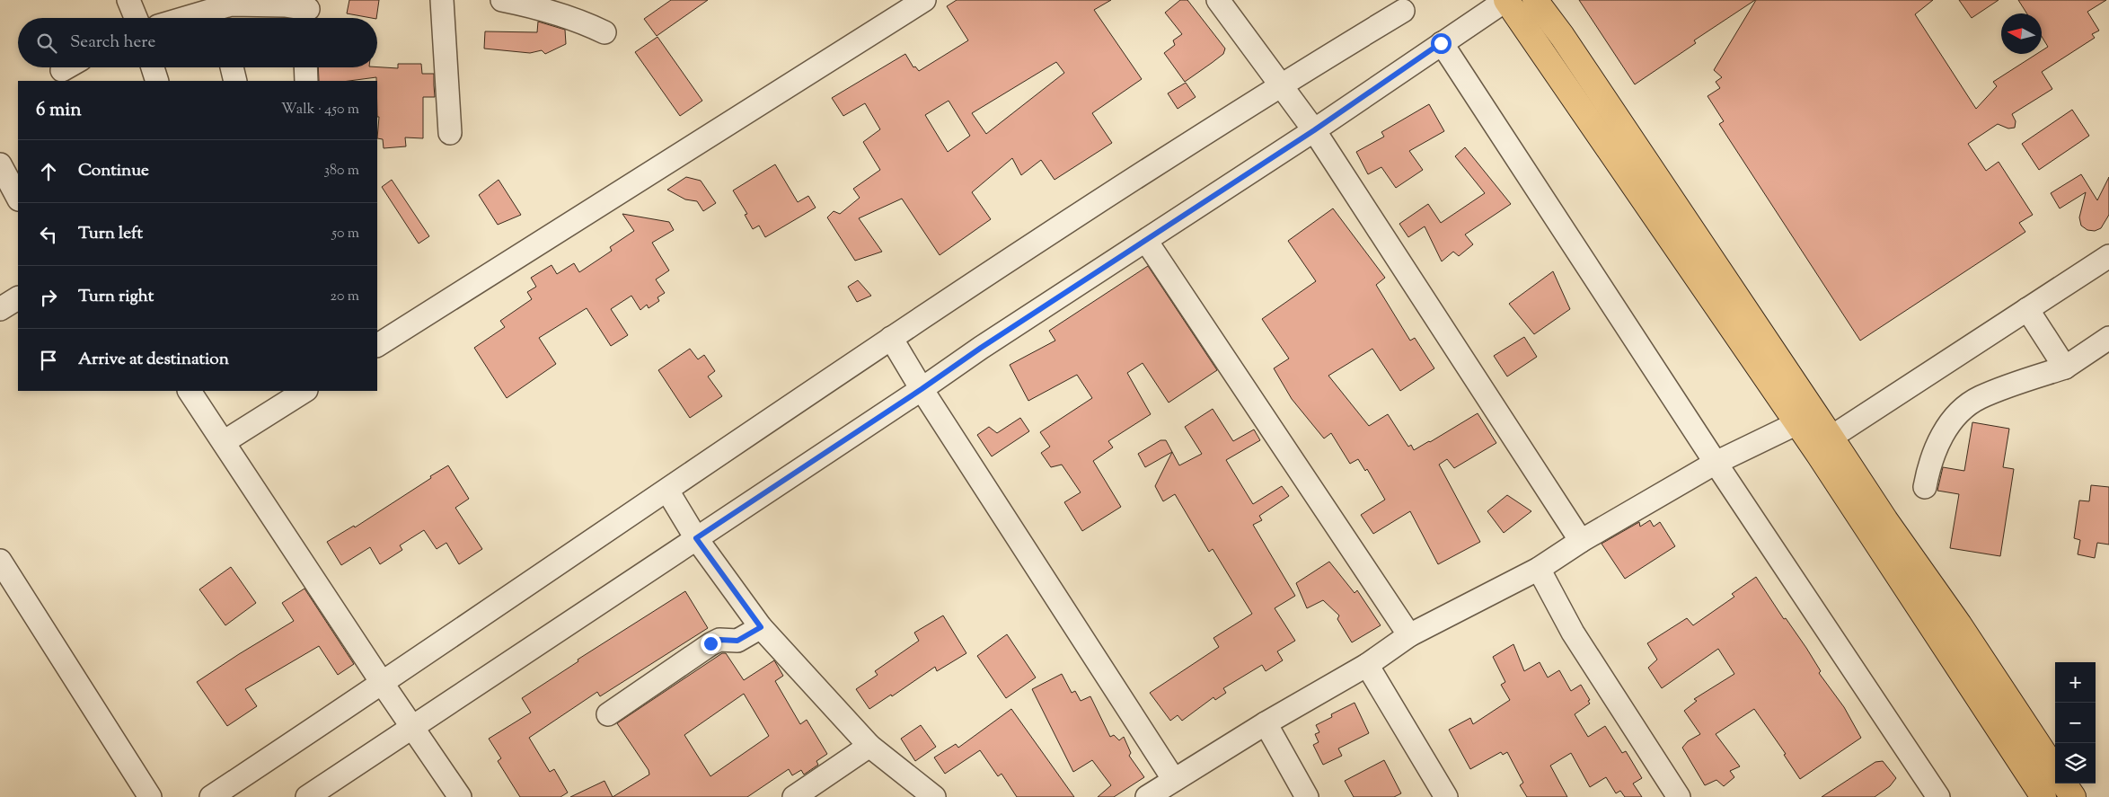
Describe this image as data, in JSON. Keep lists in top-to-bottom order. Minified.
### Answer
{"north":"left","page":{"search":"Search here","heading":["6 min","Walk · 450 m"],"list":[["Continue","380 m"],["Turn left","50 m"],["Turn right","20 m"],"Arrive at destination"],"map_buttons":["+","−"]}}
